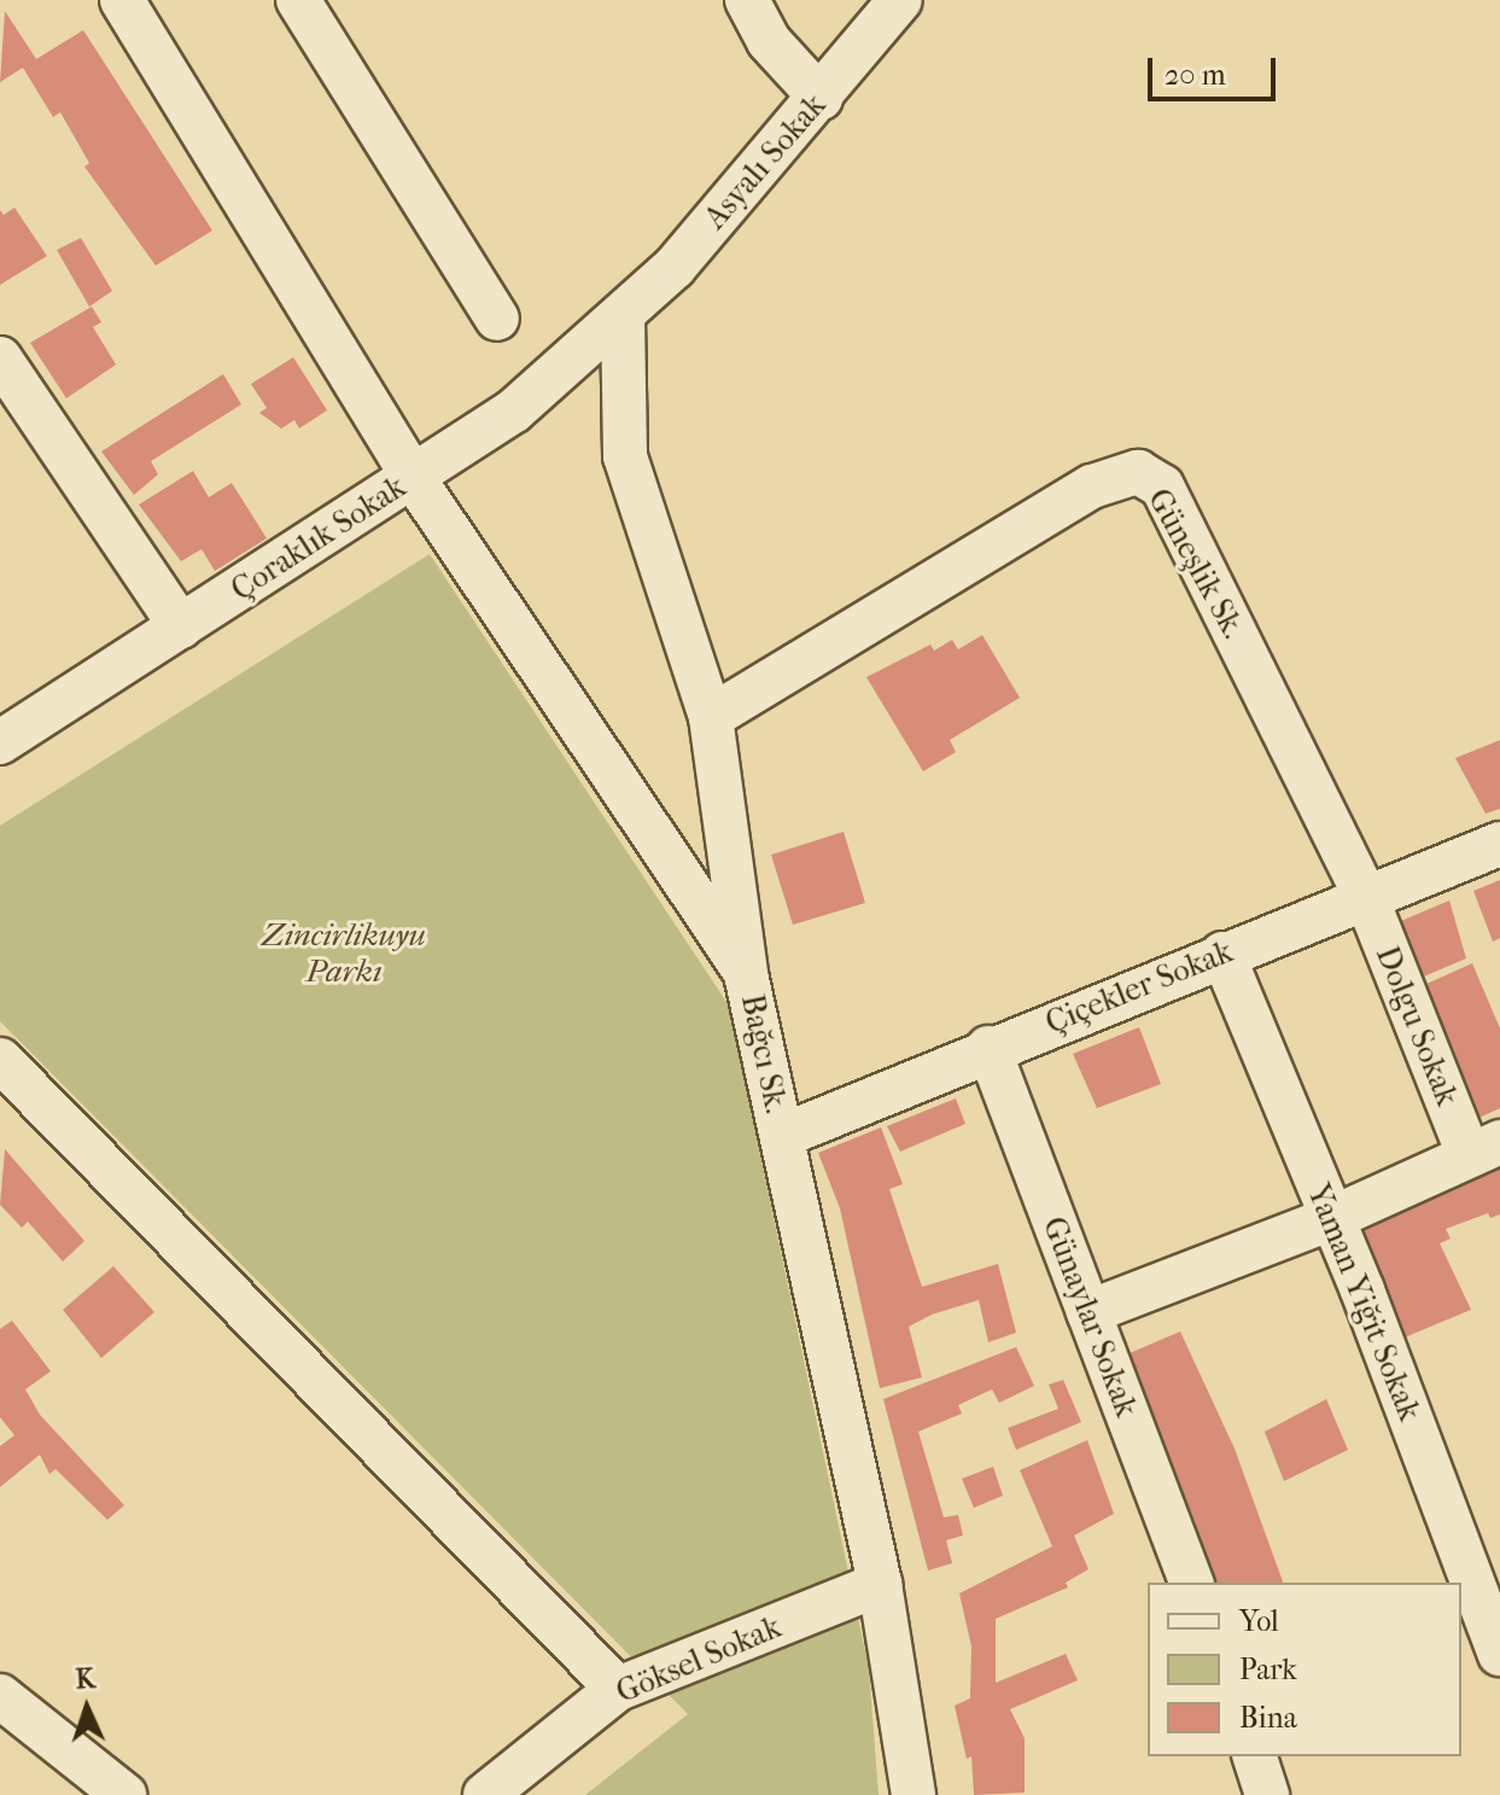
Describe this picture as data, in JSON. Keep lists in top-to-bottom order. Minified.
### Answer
{"streets":{"street":["Asyalı Sokak","Çoraklık Sokak","Güneşlik Sk.","Çiçekler Sokak","Dolgu Sokak","Bağcı Sk.","Yaman Yiğit Sokak","Günaylar Sokak","Göksel Sokak"]},"crossings":[["Asyalı Sokak","Çoraklık Sokak"],["Asyalı Sokak","Bağcı Sk."],["Çoraklık Sokak","Bağcı Sk."],["Güneşlik Sk.","Çiçekler Sokak"],["Güneşlik Sk.","Dolgu Sokak"],["Güneşlik Sk.","Bağcı Sk."],["Çiçekler Sokak","Dolgu Sokak"],["Çiçekler Sokak","Bağcı Sk."],["Çiçekler Sokak","Yaman Yiğit Sokak"],["Çiçekler Sokak","Günaylar Sokak"],["Bağcı Sk.","Göksel Sokak"]],"parks":["Zincirlikuyu Parkı"],"legend":["Yol","Park","Bina"],"scale_bar":"20 m","north":"top"}
